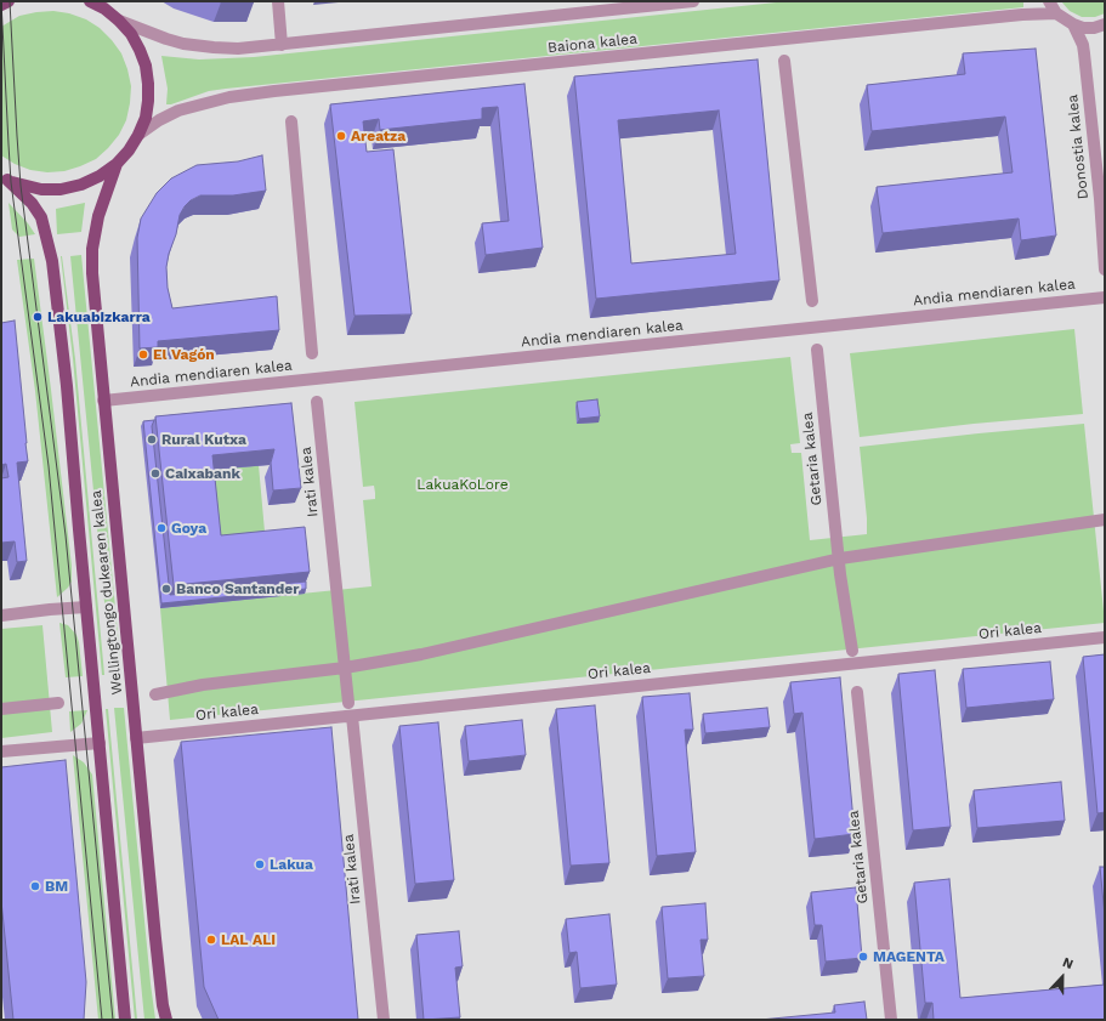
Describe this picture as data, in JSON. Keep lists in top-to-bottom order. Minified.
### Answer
{"streets":{"main road":["Wellingtongo dukearen kalea"],"street":["Baiona kalea","Donostia kalea","Andia mendiaren kalea","Getaria kalea","Irati kalea","Ori kalea"]},"crossings":[["Andia mendiaren kalea","Wellingtongo dukearen kalea"],["Irati kalea","Ori kalea"],["Wellingtongo dukearen kalea","Ori kalea"]],"parks":["LakuaKoLore"],"places":["Areatza","Lakuabizkarra","El Vagón","Rural Kutxa","Caixabank","Goya","Banco Santander","Lakua","BM","LAL ALI","MAGENTA"],"north":"top"}
